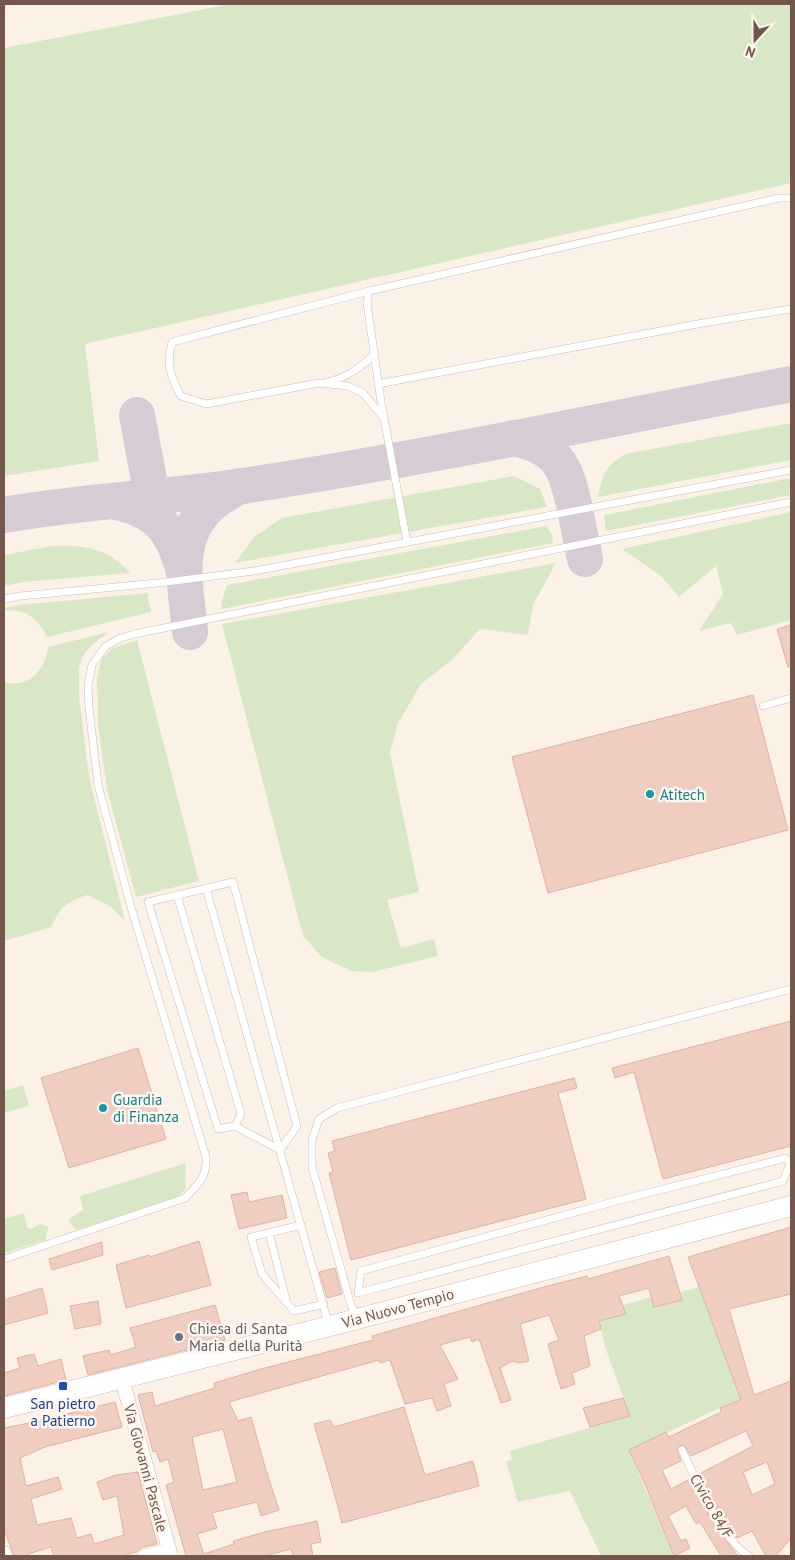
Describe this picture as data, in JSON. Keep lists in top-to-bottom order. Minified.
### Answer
{"streets":{"street":["Via Nuovo Tempio","Via Giovanni Pascale"],"lane":["Civico 84/F"]},"crossings":[["Via Nuovo Tempio","Via Giovanni Pascale"]],"places":{"other":["Atitech","Guardia di Finanza","Chiesa di Santa Maria della Purità"],"transit":["San pietro a Patierno"]},"north":"bottom"}
